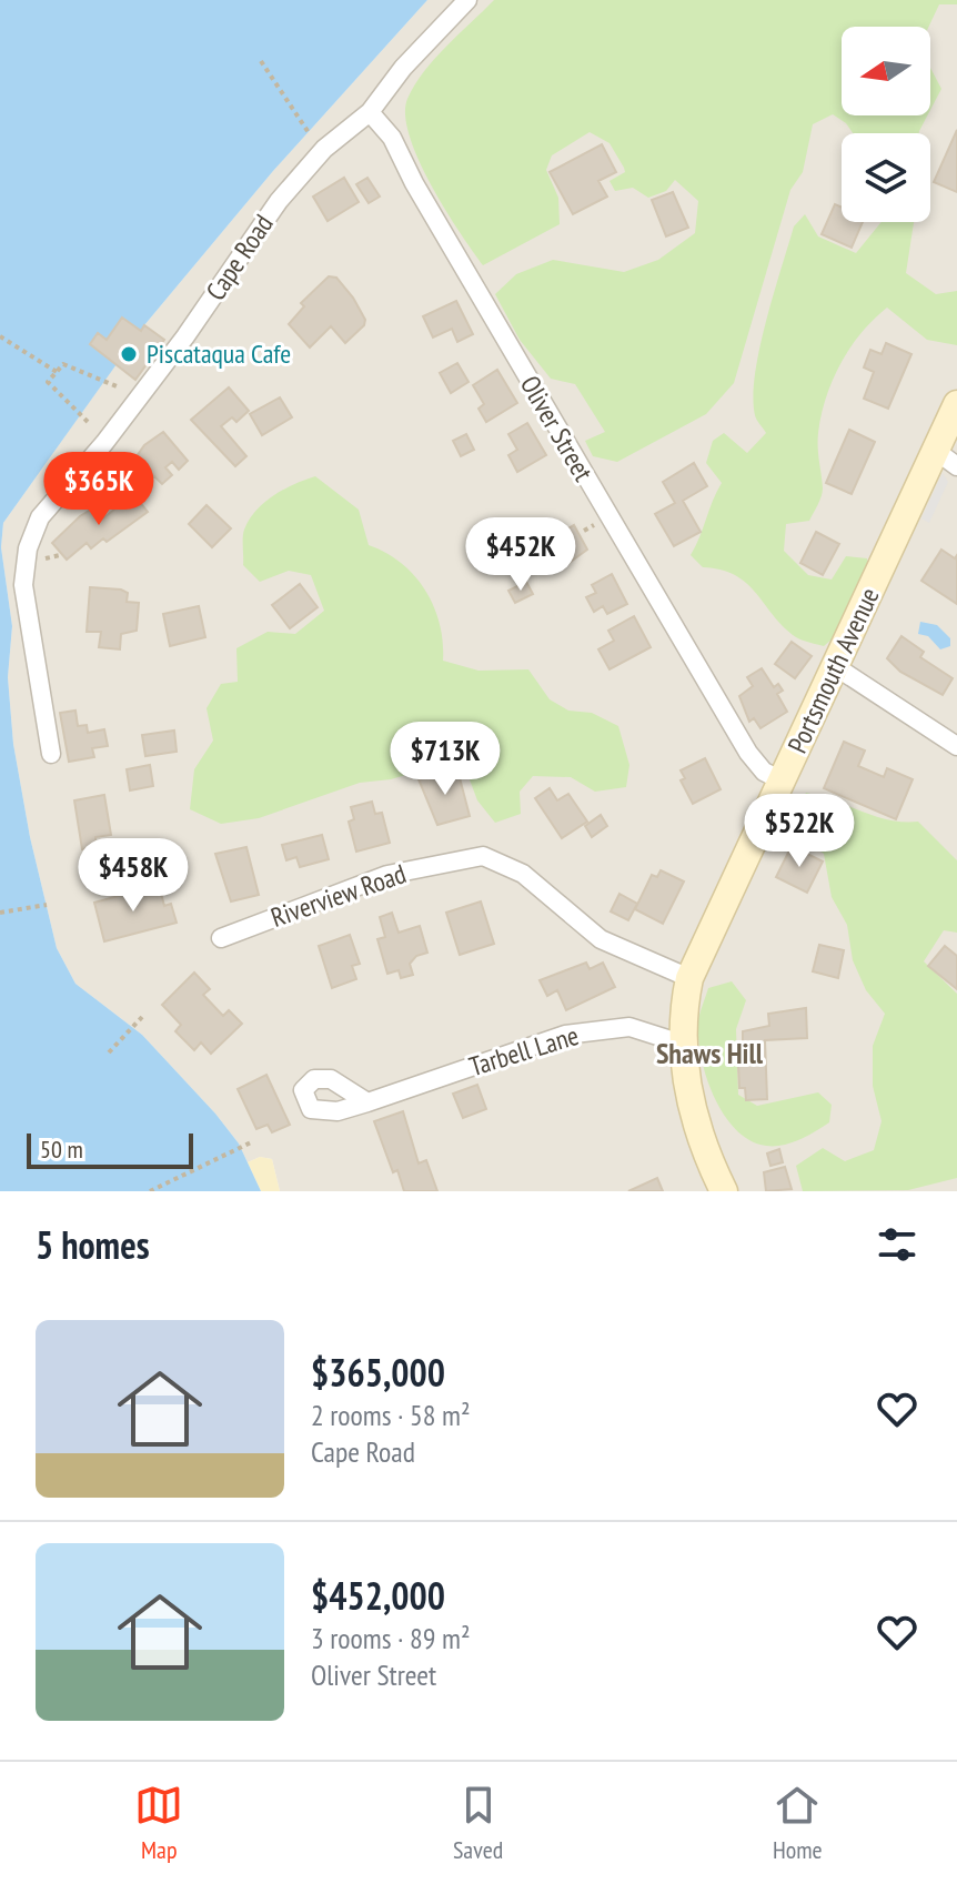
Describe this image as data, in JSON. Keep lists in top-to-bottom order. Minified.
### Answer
{"streets":{"main road":["Portsmouth Avenue"],"street":["Cape Road","Oliver Street","Riverview Road","Tarbell Lane"]},"crossings":[["Cape Road","Oliver Street"],["Oliver Street","Portsmouth Avenue"],["Portsmouth Avenue","Riverview Road"],["Portsmouth Avenue","Tarbell Lane"]],"districts":["Shaws Hill"],"places":["Piscataqua Cafe"],"scale_bar":"50 m","north":"left","page":{"price":["$365K","$452K","$713K","$522K","$458K"],"scale":"50 m","heading":"5 homes","list":[{"name":"$365,000","note":"2 rooms · 58 m² · Cape Road"},{"name":"$452,000","note":"3 rooms · 89 m² · Oliver Street"}],"tabs":["Map","Saved","Home"]}}
